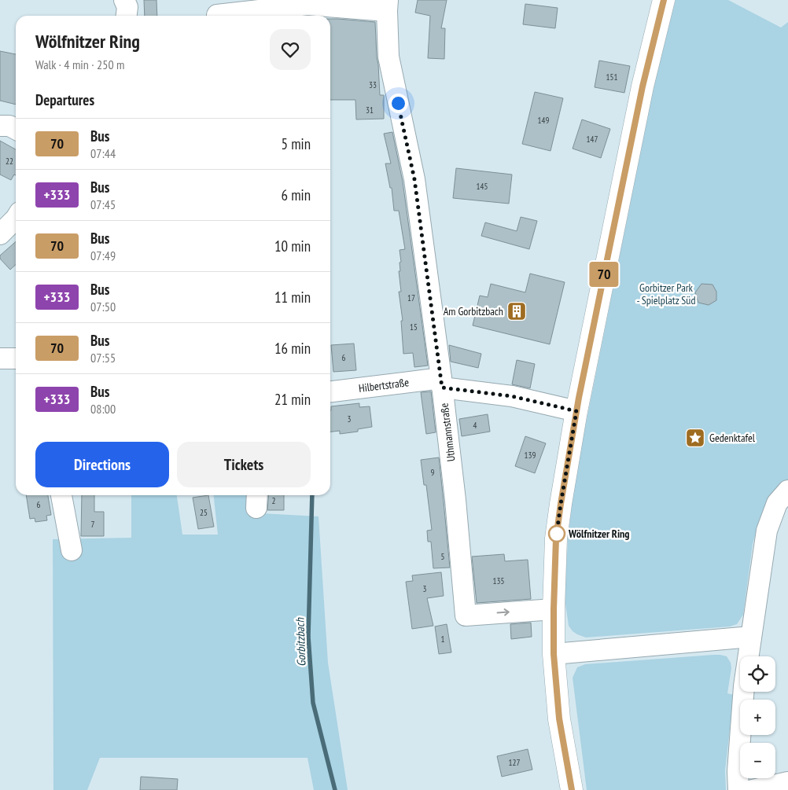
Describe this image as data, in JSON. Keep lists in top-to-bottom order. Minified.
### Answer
{"streets":{"street":["Hilbertstraße","Uthmannstraße"]},"crossings":[["Hilbertstraße","Uthmannstraße"]],"water":["Gorbitzbach"],"parks":["Gorbitzer Park - Spielplatz Süd"],"places":{"building":["Am Gorbitzbach"],"place":["Gedenktafel"],"other":["Wölfnitzer Ring"]},"lines":["bus line 70"],"house_numbers":["151","33","31","149","147","22","145","17","15","6","3","4","139","9","2","6","25","7","5","135","3","1","127"],"page":{"on_map":"70","heading":[["Wölfnitzer Ring","Walk · 4 min · 250 m"],"Departures"],"list":[{"mark":"70","name":"Bus","note":"07:44","value":"5 min"},{"mark":"+333","name":"Bus","note":"07:45","value":"6 min"},{"mark":"70","name":"Bus","note":"07:49","value":"10 min"},{"mark":"+333","name":"Bus","note":"07:50","value":"11 min"},{"mark":"70","name":"Bus","note":"07:55","value":"16 min"},{"mark":"+333","name":"Bus","note":"08:00","value":"21 min"}],"buttons":["Directions","Tickets"],"map_buttons":["+","−"]}}
